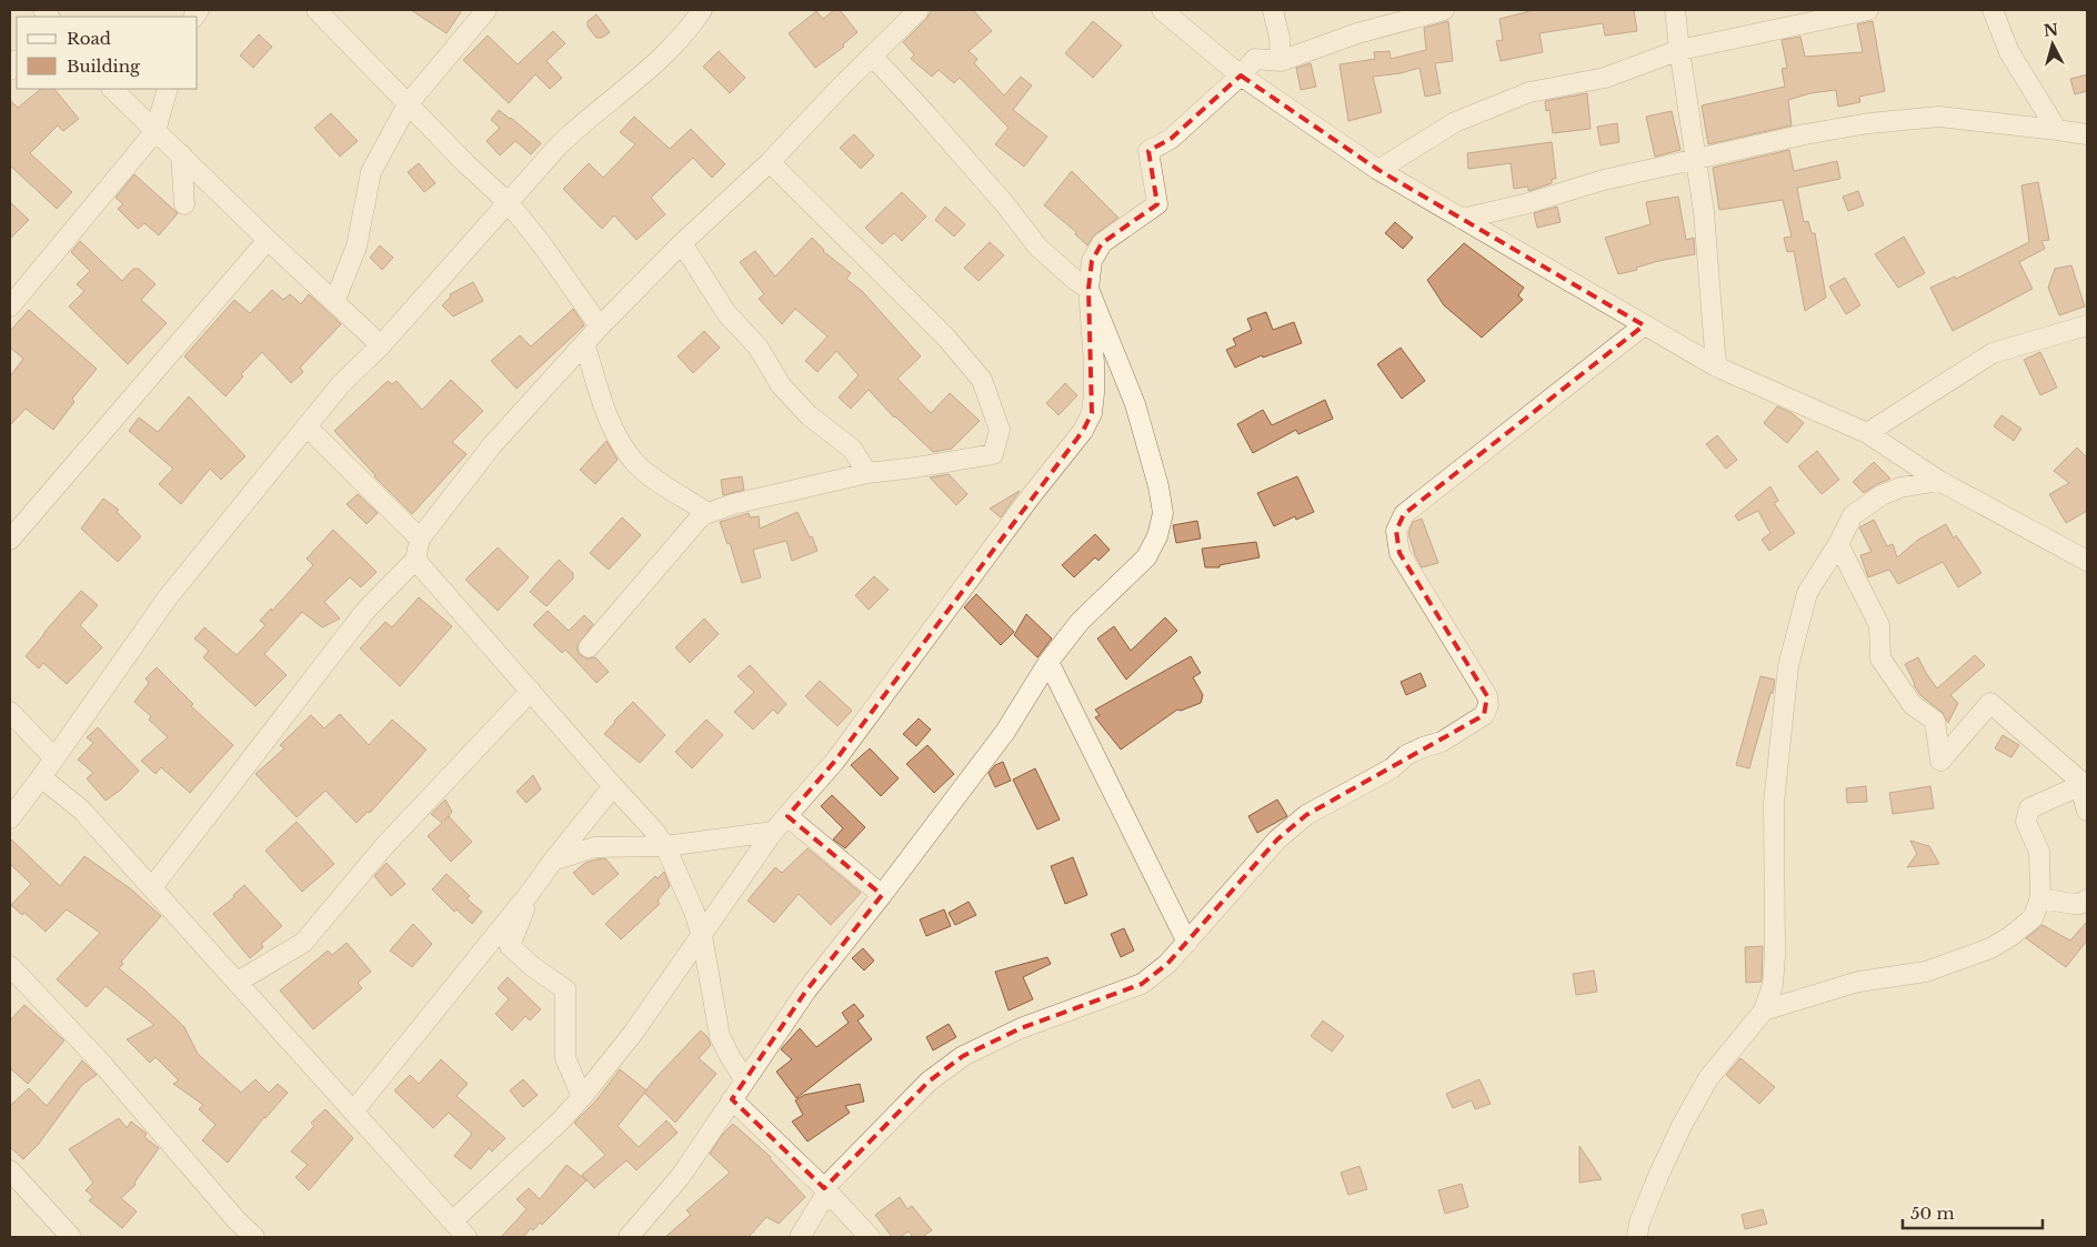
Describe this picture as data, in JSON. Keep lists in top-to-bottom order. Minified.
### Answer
{"legend":["Road","Building"],"scale_bar":"50 m","north":"top"}
